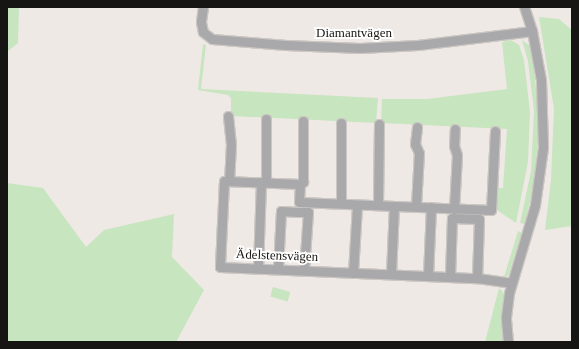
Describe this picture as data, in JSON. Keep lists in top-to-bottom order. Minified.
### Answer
{"streets":{"street":["Diamantvägen","Ädelstensvägen"]}}
